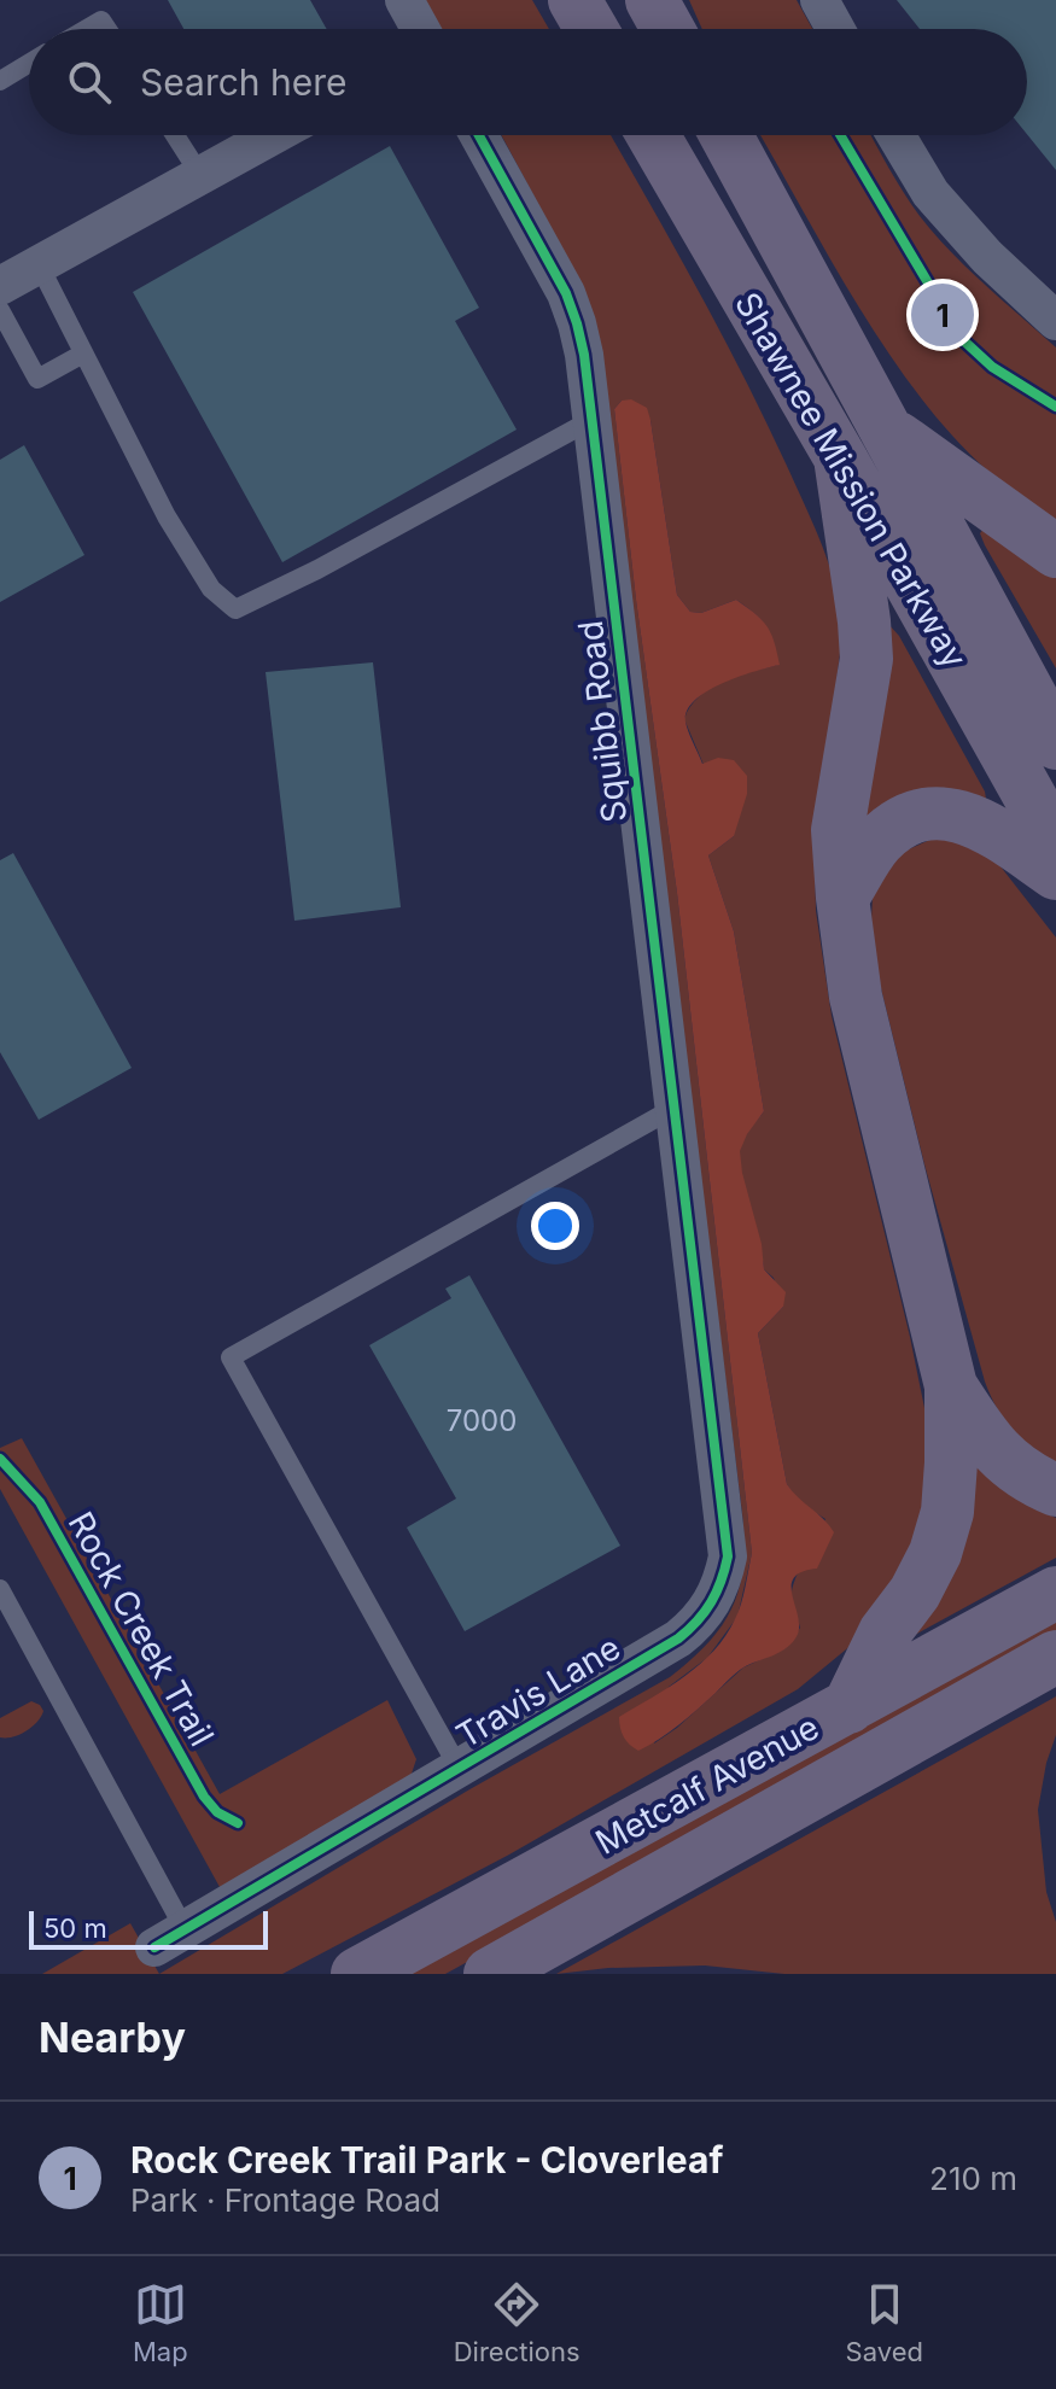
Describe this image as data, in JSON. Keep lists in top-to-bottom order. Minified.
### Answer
{"streets":{"highway":["Shawnee Mission Parkway","Metcalf Avenue"],"street":["Squibb Road","Travis Lane"],"cycle path":["Rock Creek Trail"]},"crossings":[["Squibb Road","Travis Lane"]],"house_numbers":["7000"],"scale_bar":"50 m","page":{"search":"Search here","pins":"1","scale":"50 m","heading":"Nearby","list":[{"mark":"1","name":"Rock Creek Trail Park - Cloverleaf","note":"Park · Frontage Road","value":"210 m"}],"nav":["Map","Directions","Saved"]}}
